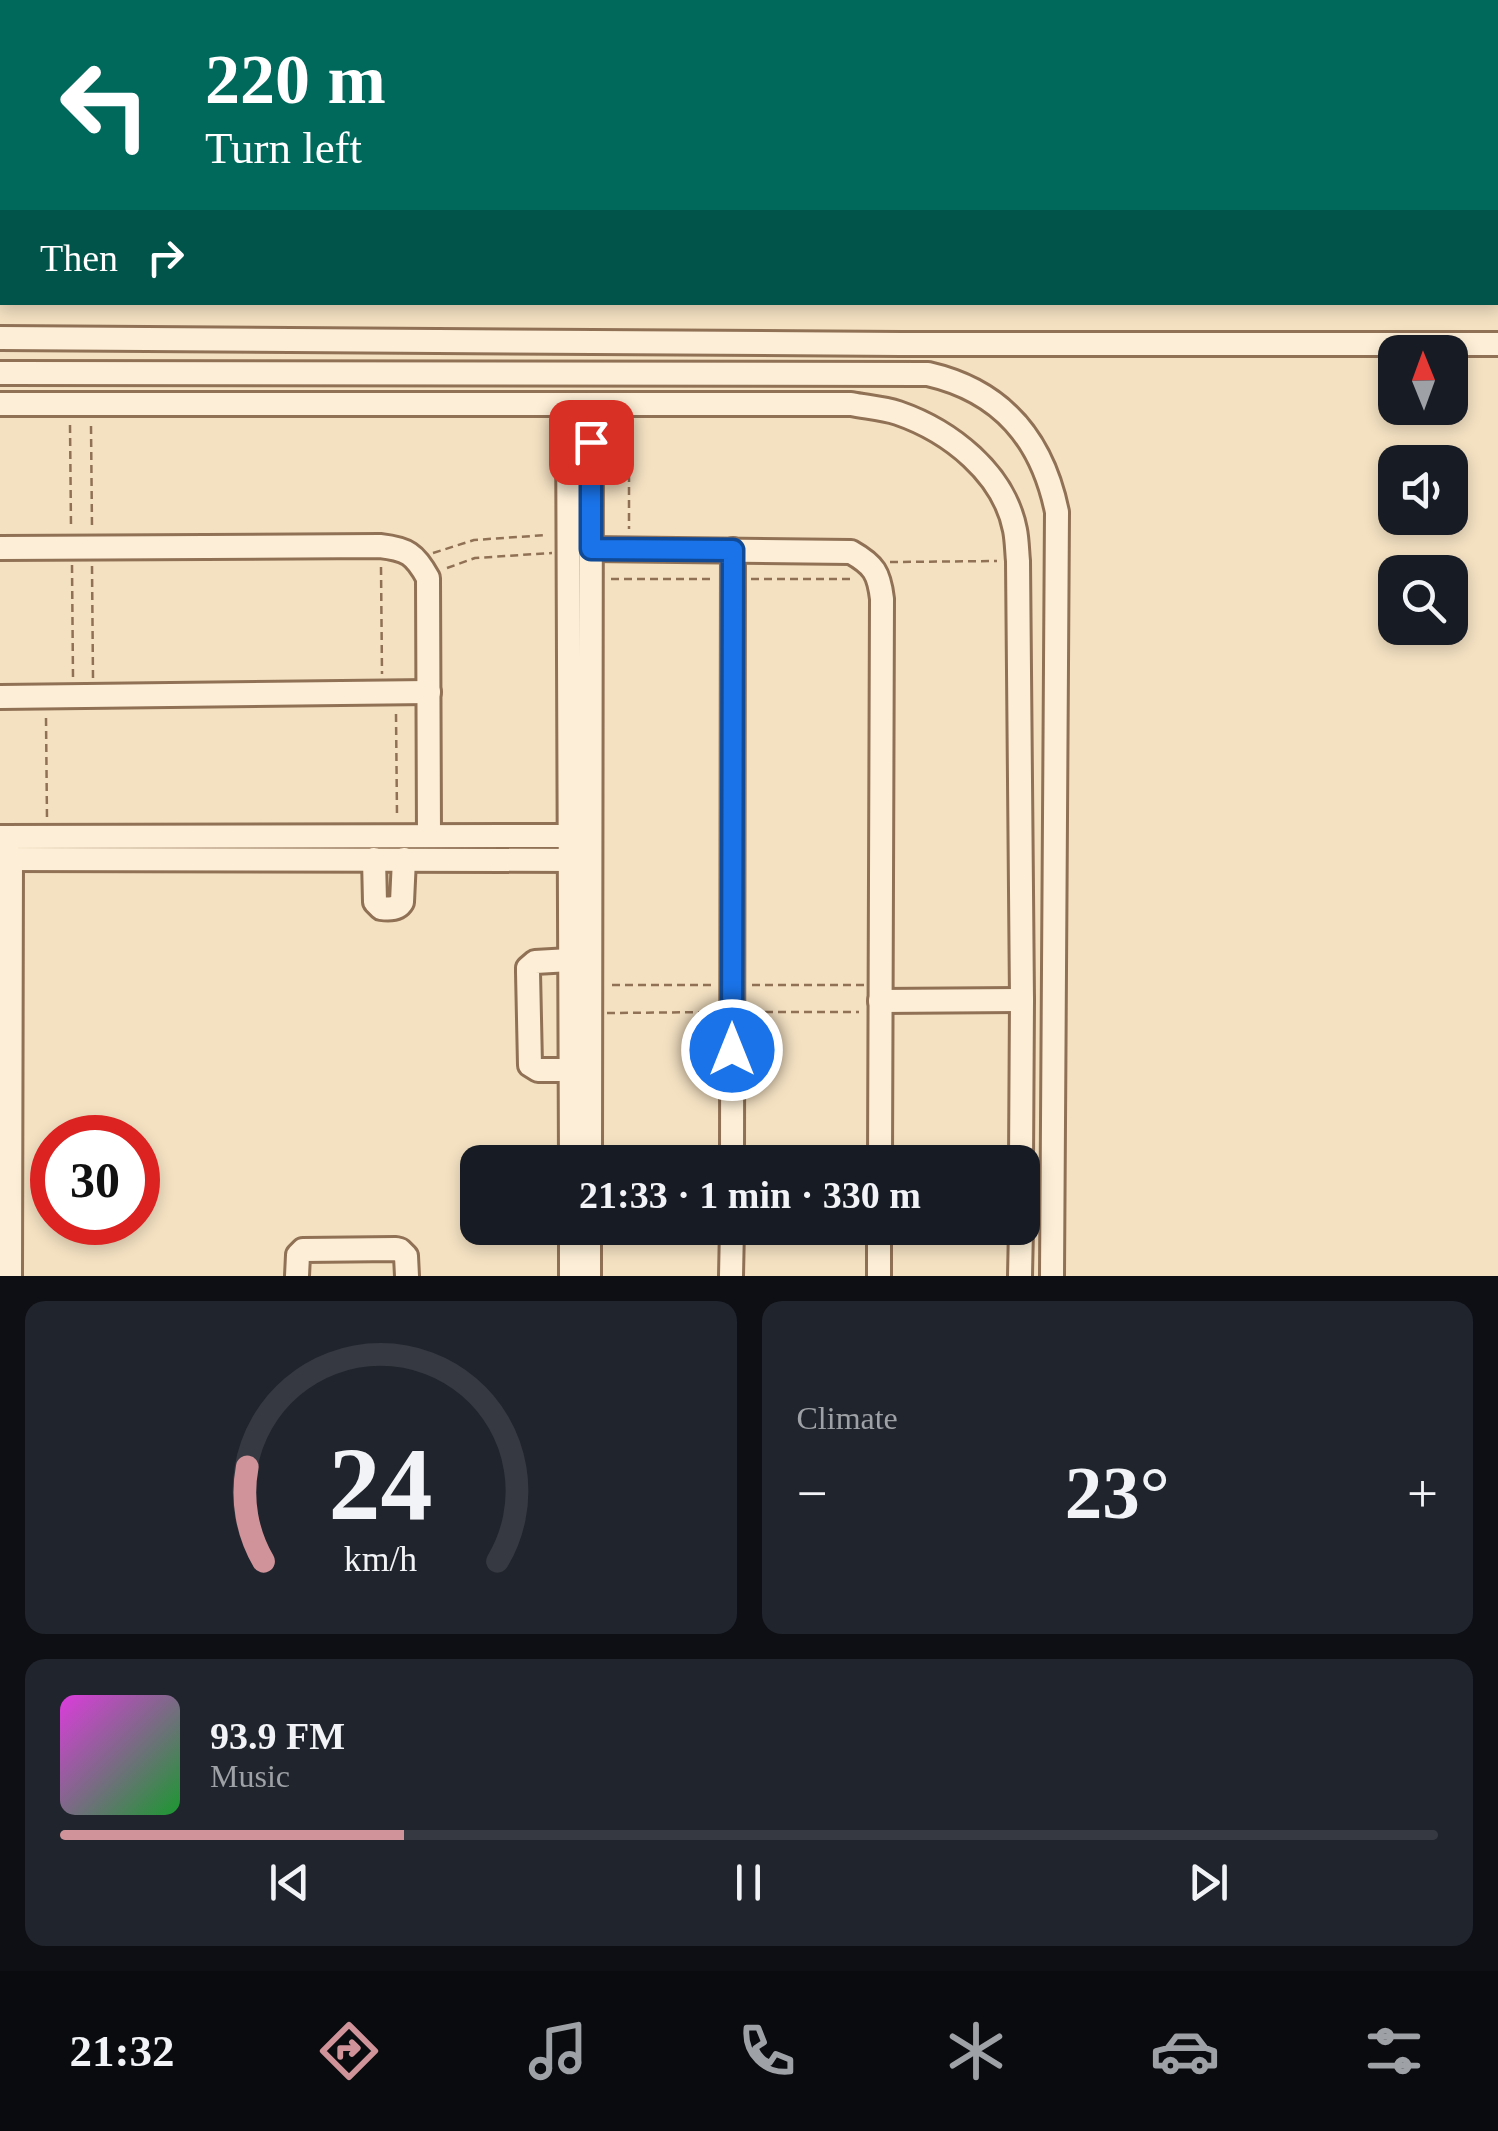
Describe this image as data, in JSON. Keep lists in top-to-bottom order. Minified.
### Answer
{"north":"top","page":{"turn":["220 m","Turn left"],"then":"Then","limit":"30","trip":"21:33 · 1 min · 330 m","tile":"Climate","heat":["−","23°","+"],"song":["93.9 FM","Music"],"tabs":"21:32","gauge":["24","km/h"]}}
